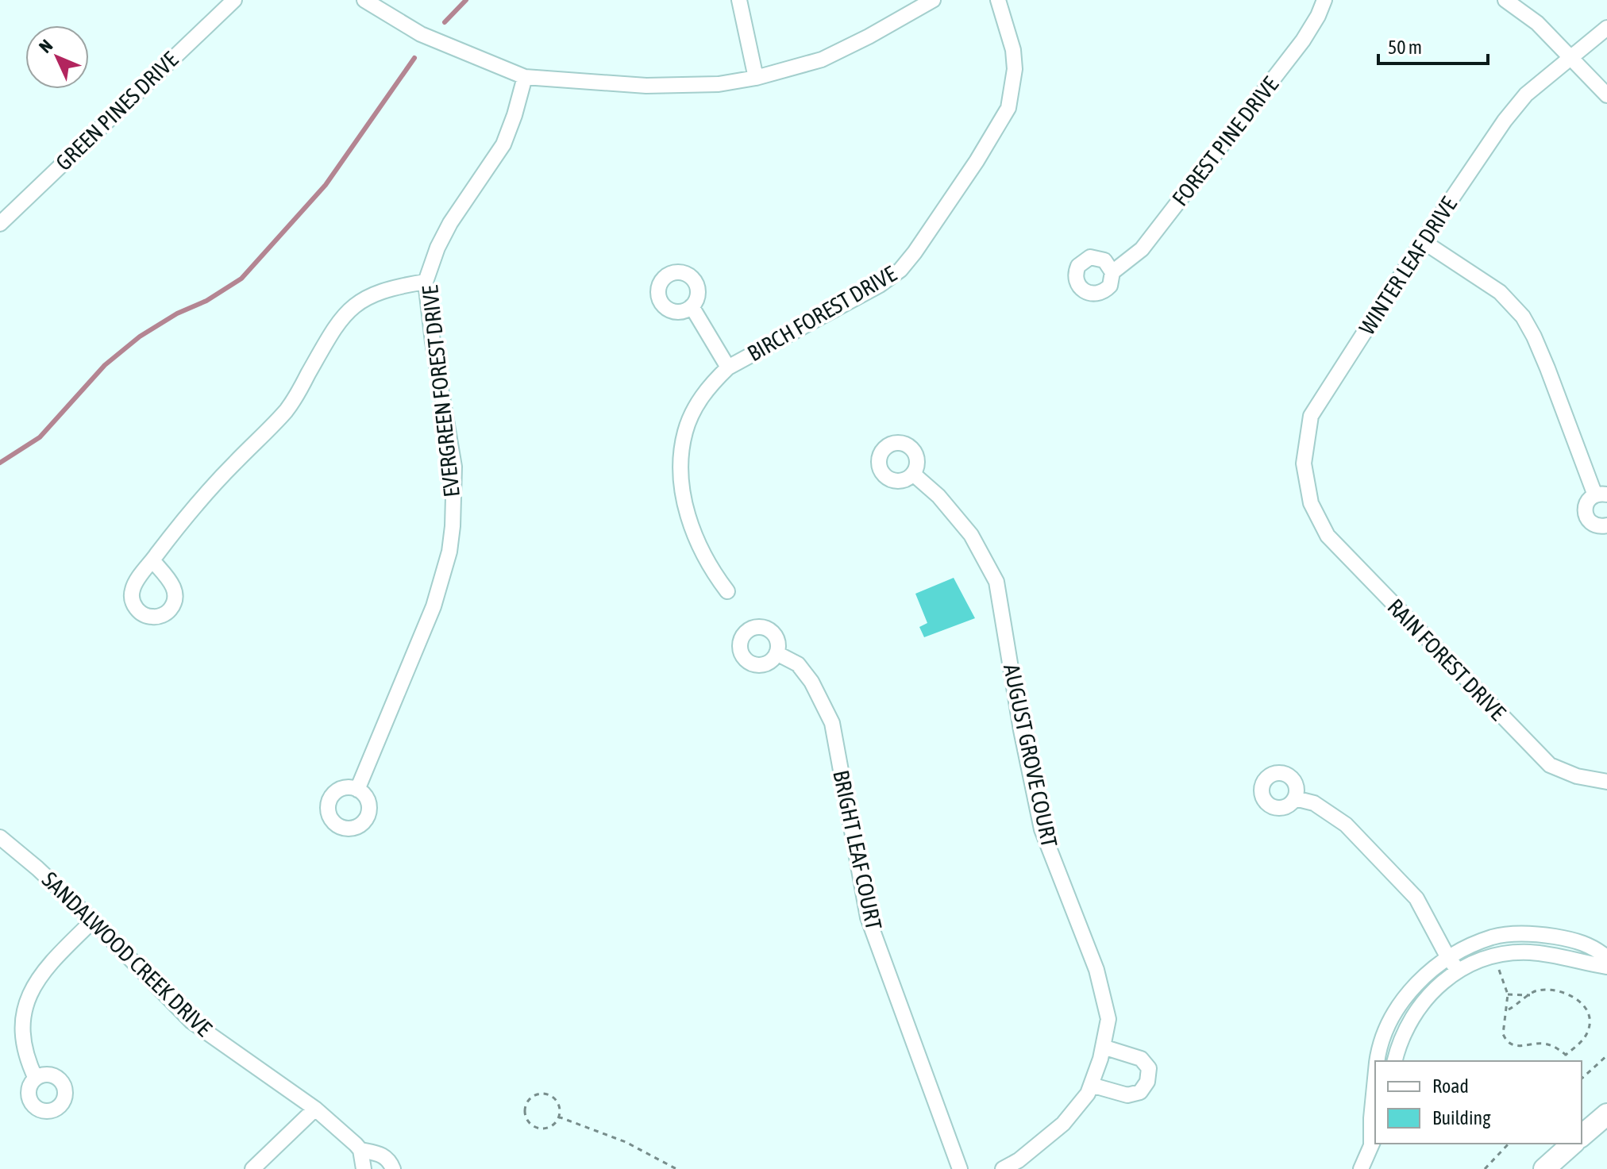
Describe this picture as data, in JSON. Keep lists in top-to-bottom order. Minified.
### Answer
{"streets":{"street":["GREEN PINES DRIVE","FOREST PINE DRIVE","WINTER LEAF DRIVE","BIRCH FOREST DRIVE","EVERGREEN FOREST DRIVE","RAIN FOREST DRIVE","AUGUST GROVE COURT","BRIGHT LEAF COURT","SANDALWOOD CREEK DRIVE"]},"crossings":[["WINTER LEAF DRIVE","RAIN FOREST DRIVE"]],"legend":["Road","Building"],"scale_bar":"50 m","north":"top left"}
